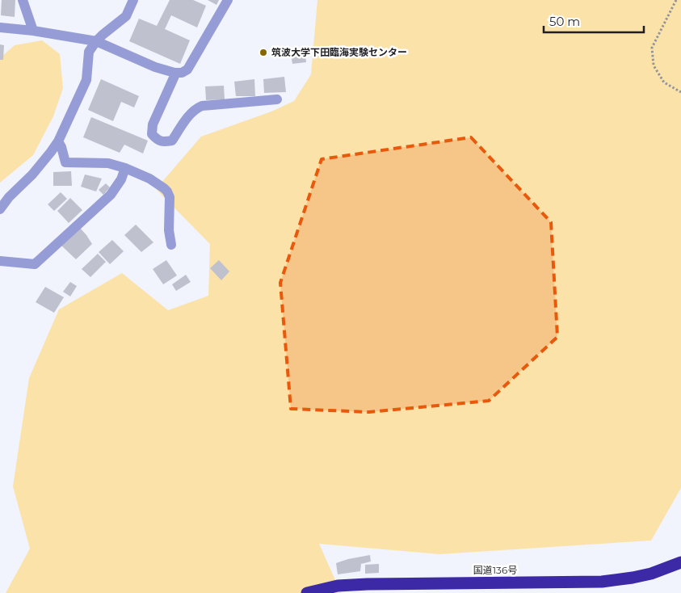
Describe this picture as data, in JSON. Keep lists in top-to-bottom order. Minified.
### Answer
{"streets":{"highway":["国道136号"]},"places":["筑波大学下田臨海実験センター"],"scale_bar":"50 m"}
